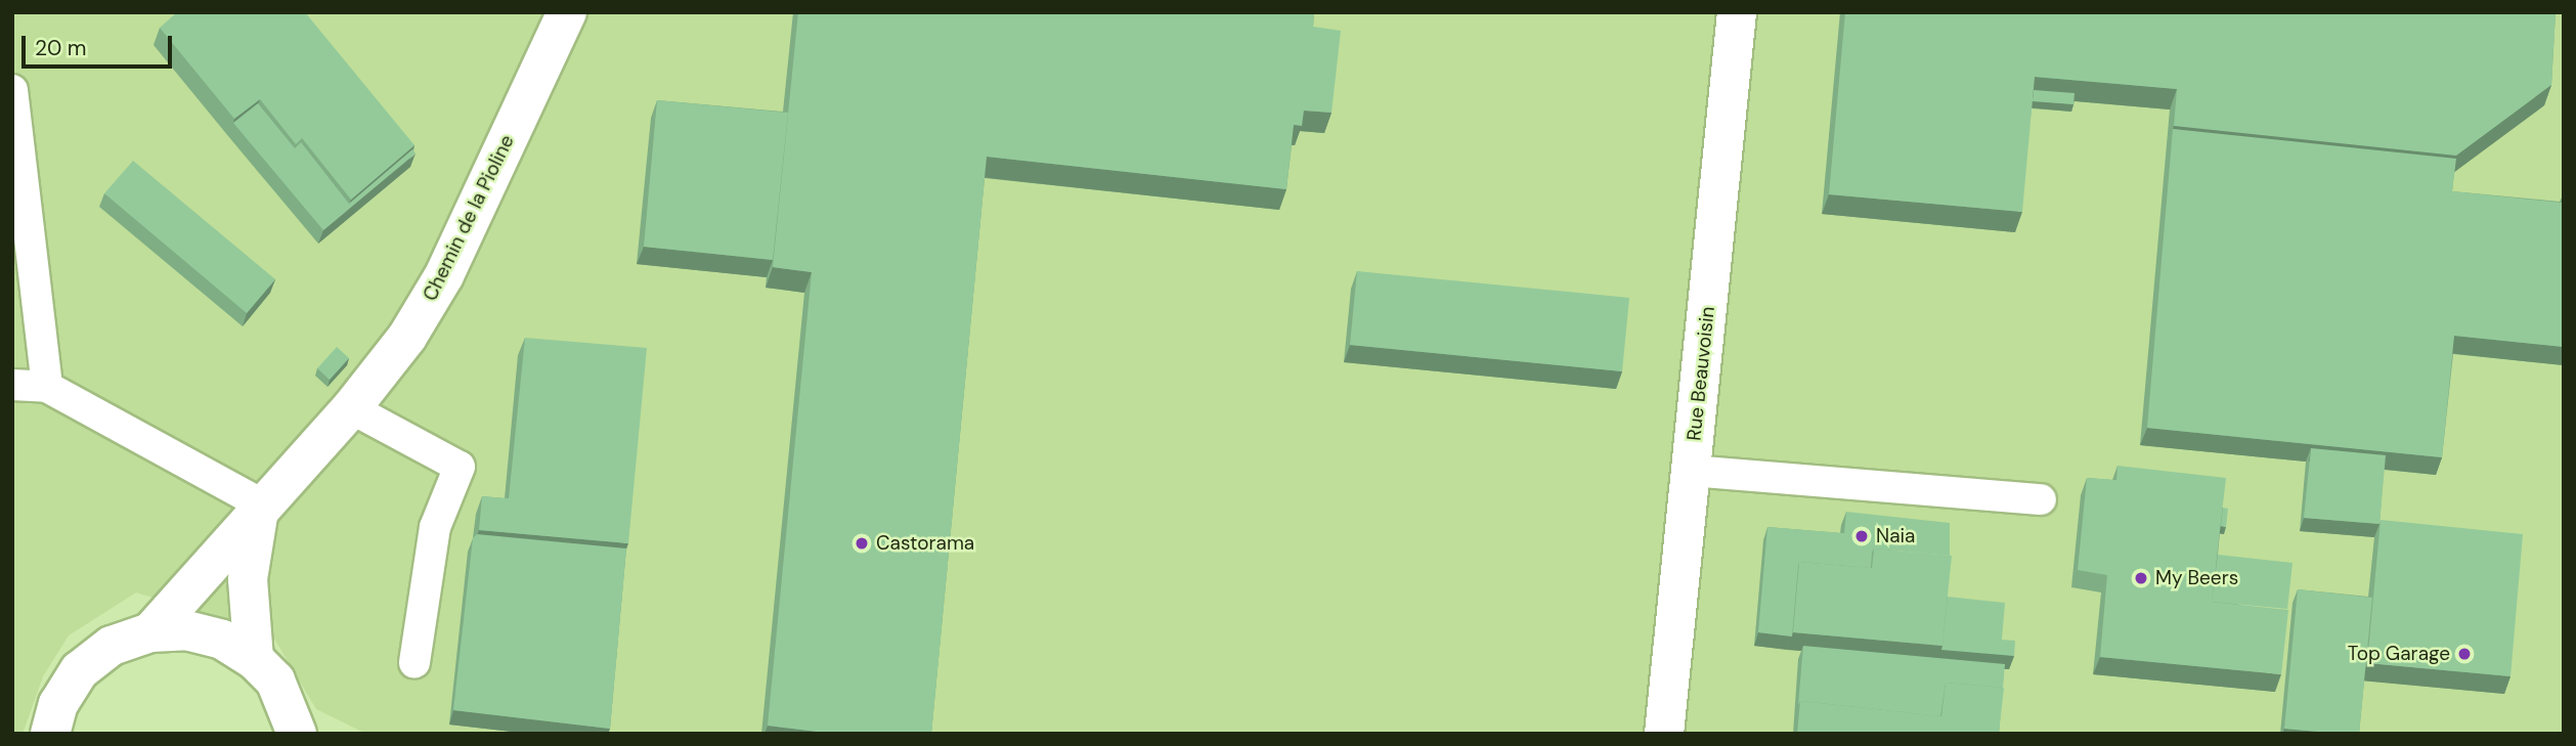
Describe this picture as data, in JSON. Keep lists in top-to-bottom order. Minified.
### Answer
{"streets":{"street":["Chemin de la Pioline","Rue Beauvoisin"]},"places":["Naia","Castorama","My Beers","Top Garage"],"scale_bar":"20 m"}
